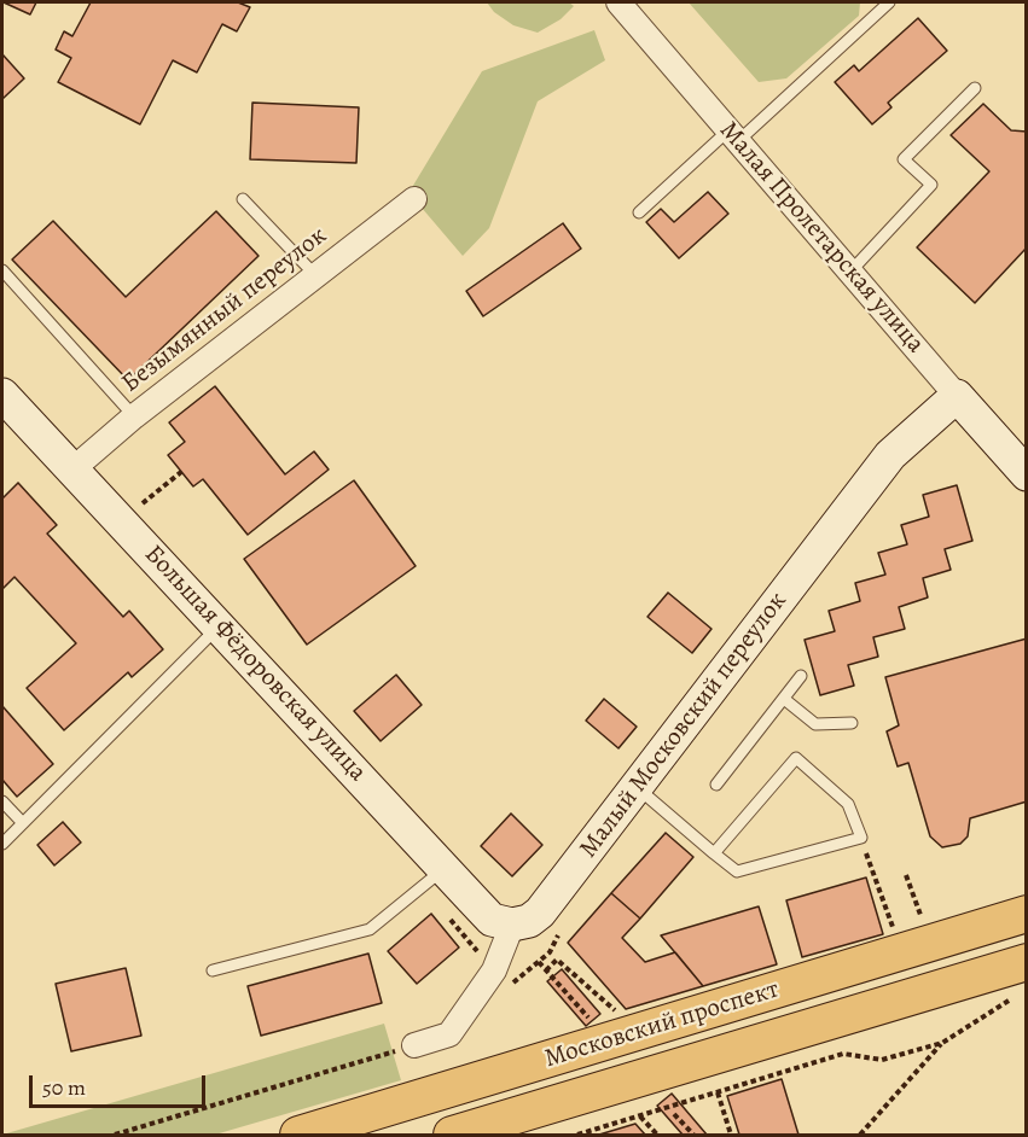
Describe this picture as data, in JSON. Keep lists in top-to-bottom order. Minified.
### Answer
{"streets":{"main road":["Московский проспект"],"street":["Малая Пролетарская улица","Безымянный переулок","Большая Фёдоровская улица","Малый Московский переулок"]},"crossings":[["Малая Пролетарская улица","Малый Московский переулок"],["Безымянный переулок","Большая Фёдоровская улица"],["Большая Фёдоровская улица","Малый Московский переулок"]],"scale_bar":"50 m"}
